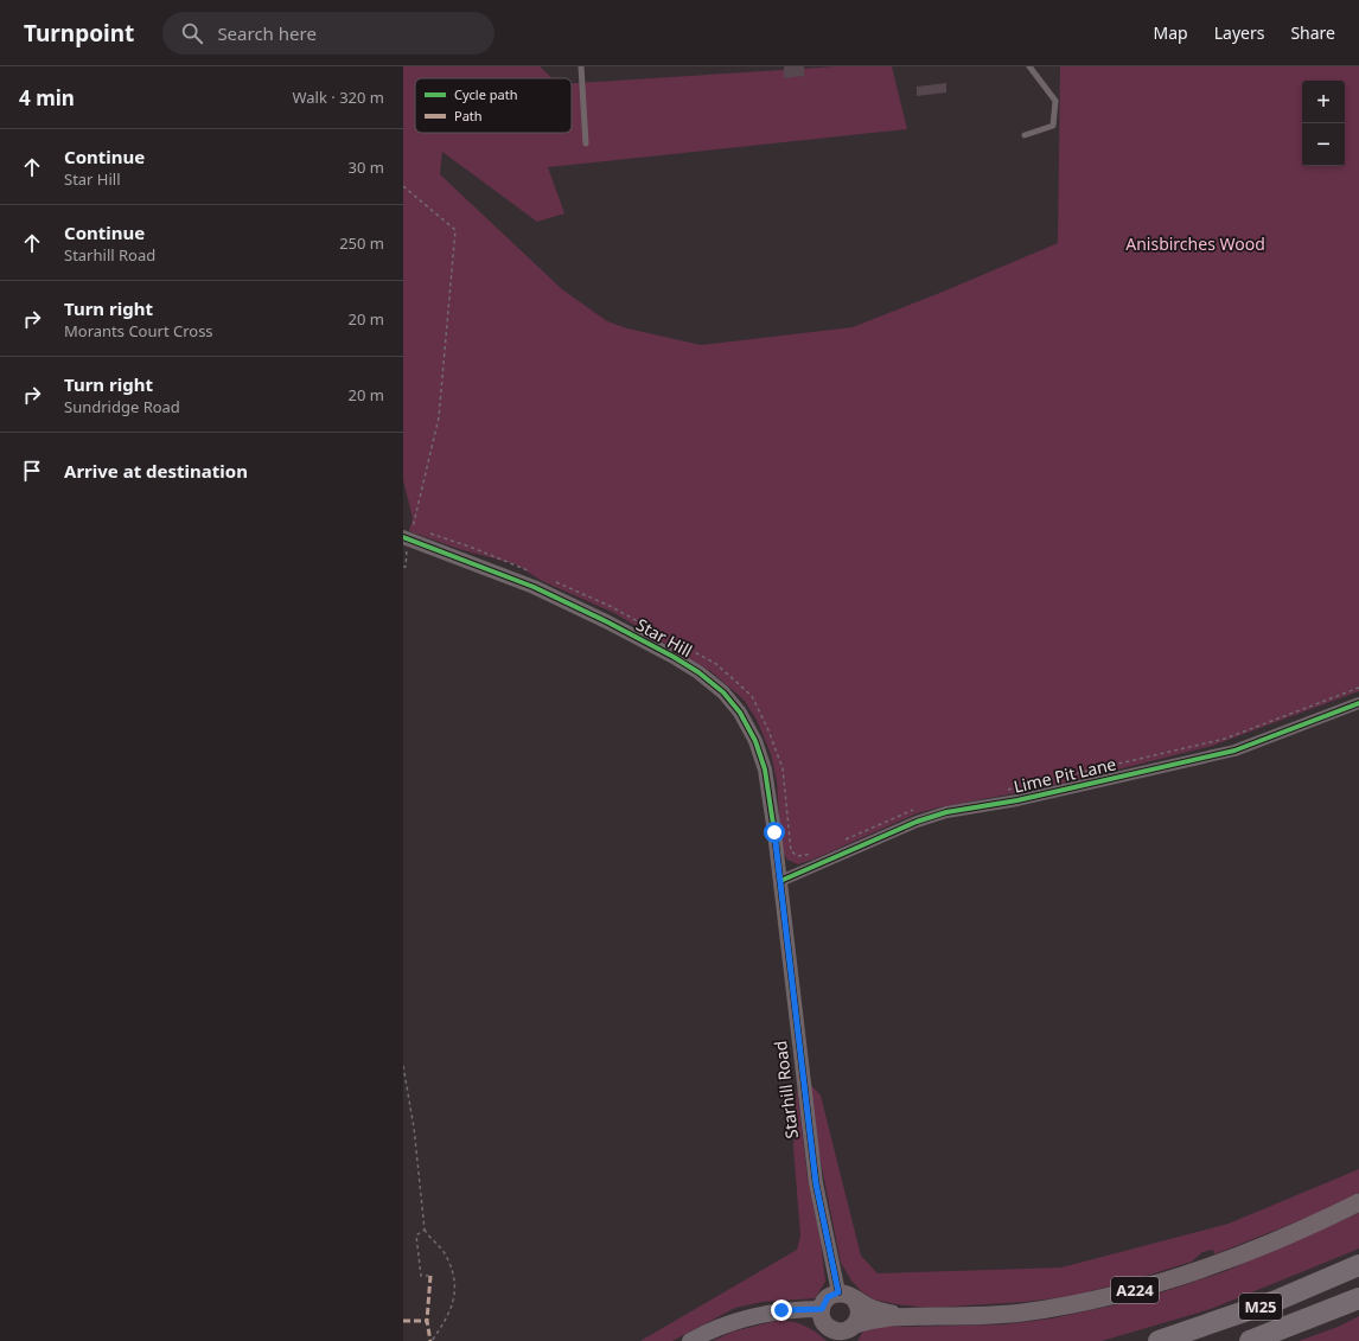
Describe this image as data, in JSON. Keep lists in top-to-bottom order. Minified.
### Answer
{"streets":{"highway":["M25"],"main road":["A224"],"street":["Star Hill","Lime Pit Lane","Starhill Road"]},"crossings":[["Star Hill","Lime Pit Lane"],["Star Hill","Starhill Road"],["Lime Pit Lane","Starhill Road"],["Starhill Road","A224"]],"parks":["Anisbirches Wood"],"legend":["Cycle path","Path"],"page":{"header":"Turnpoint","search":"Search here","nav":["Map","Layers","Share"],"heading":["4 min","Walk · 320 m"],"map_buttons":["+","−"],"list":[["Continue","Star Hill","30 m"],["Continue","Starhill Road","250 m"],["Turn right","Morants Court Cross","20 m"],["Turn right","Sundridge Road","20 m"],"Arrive at destination"]}}
